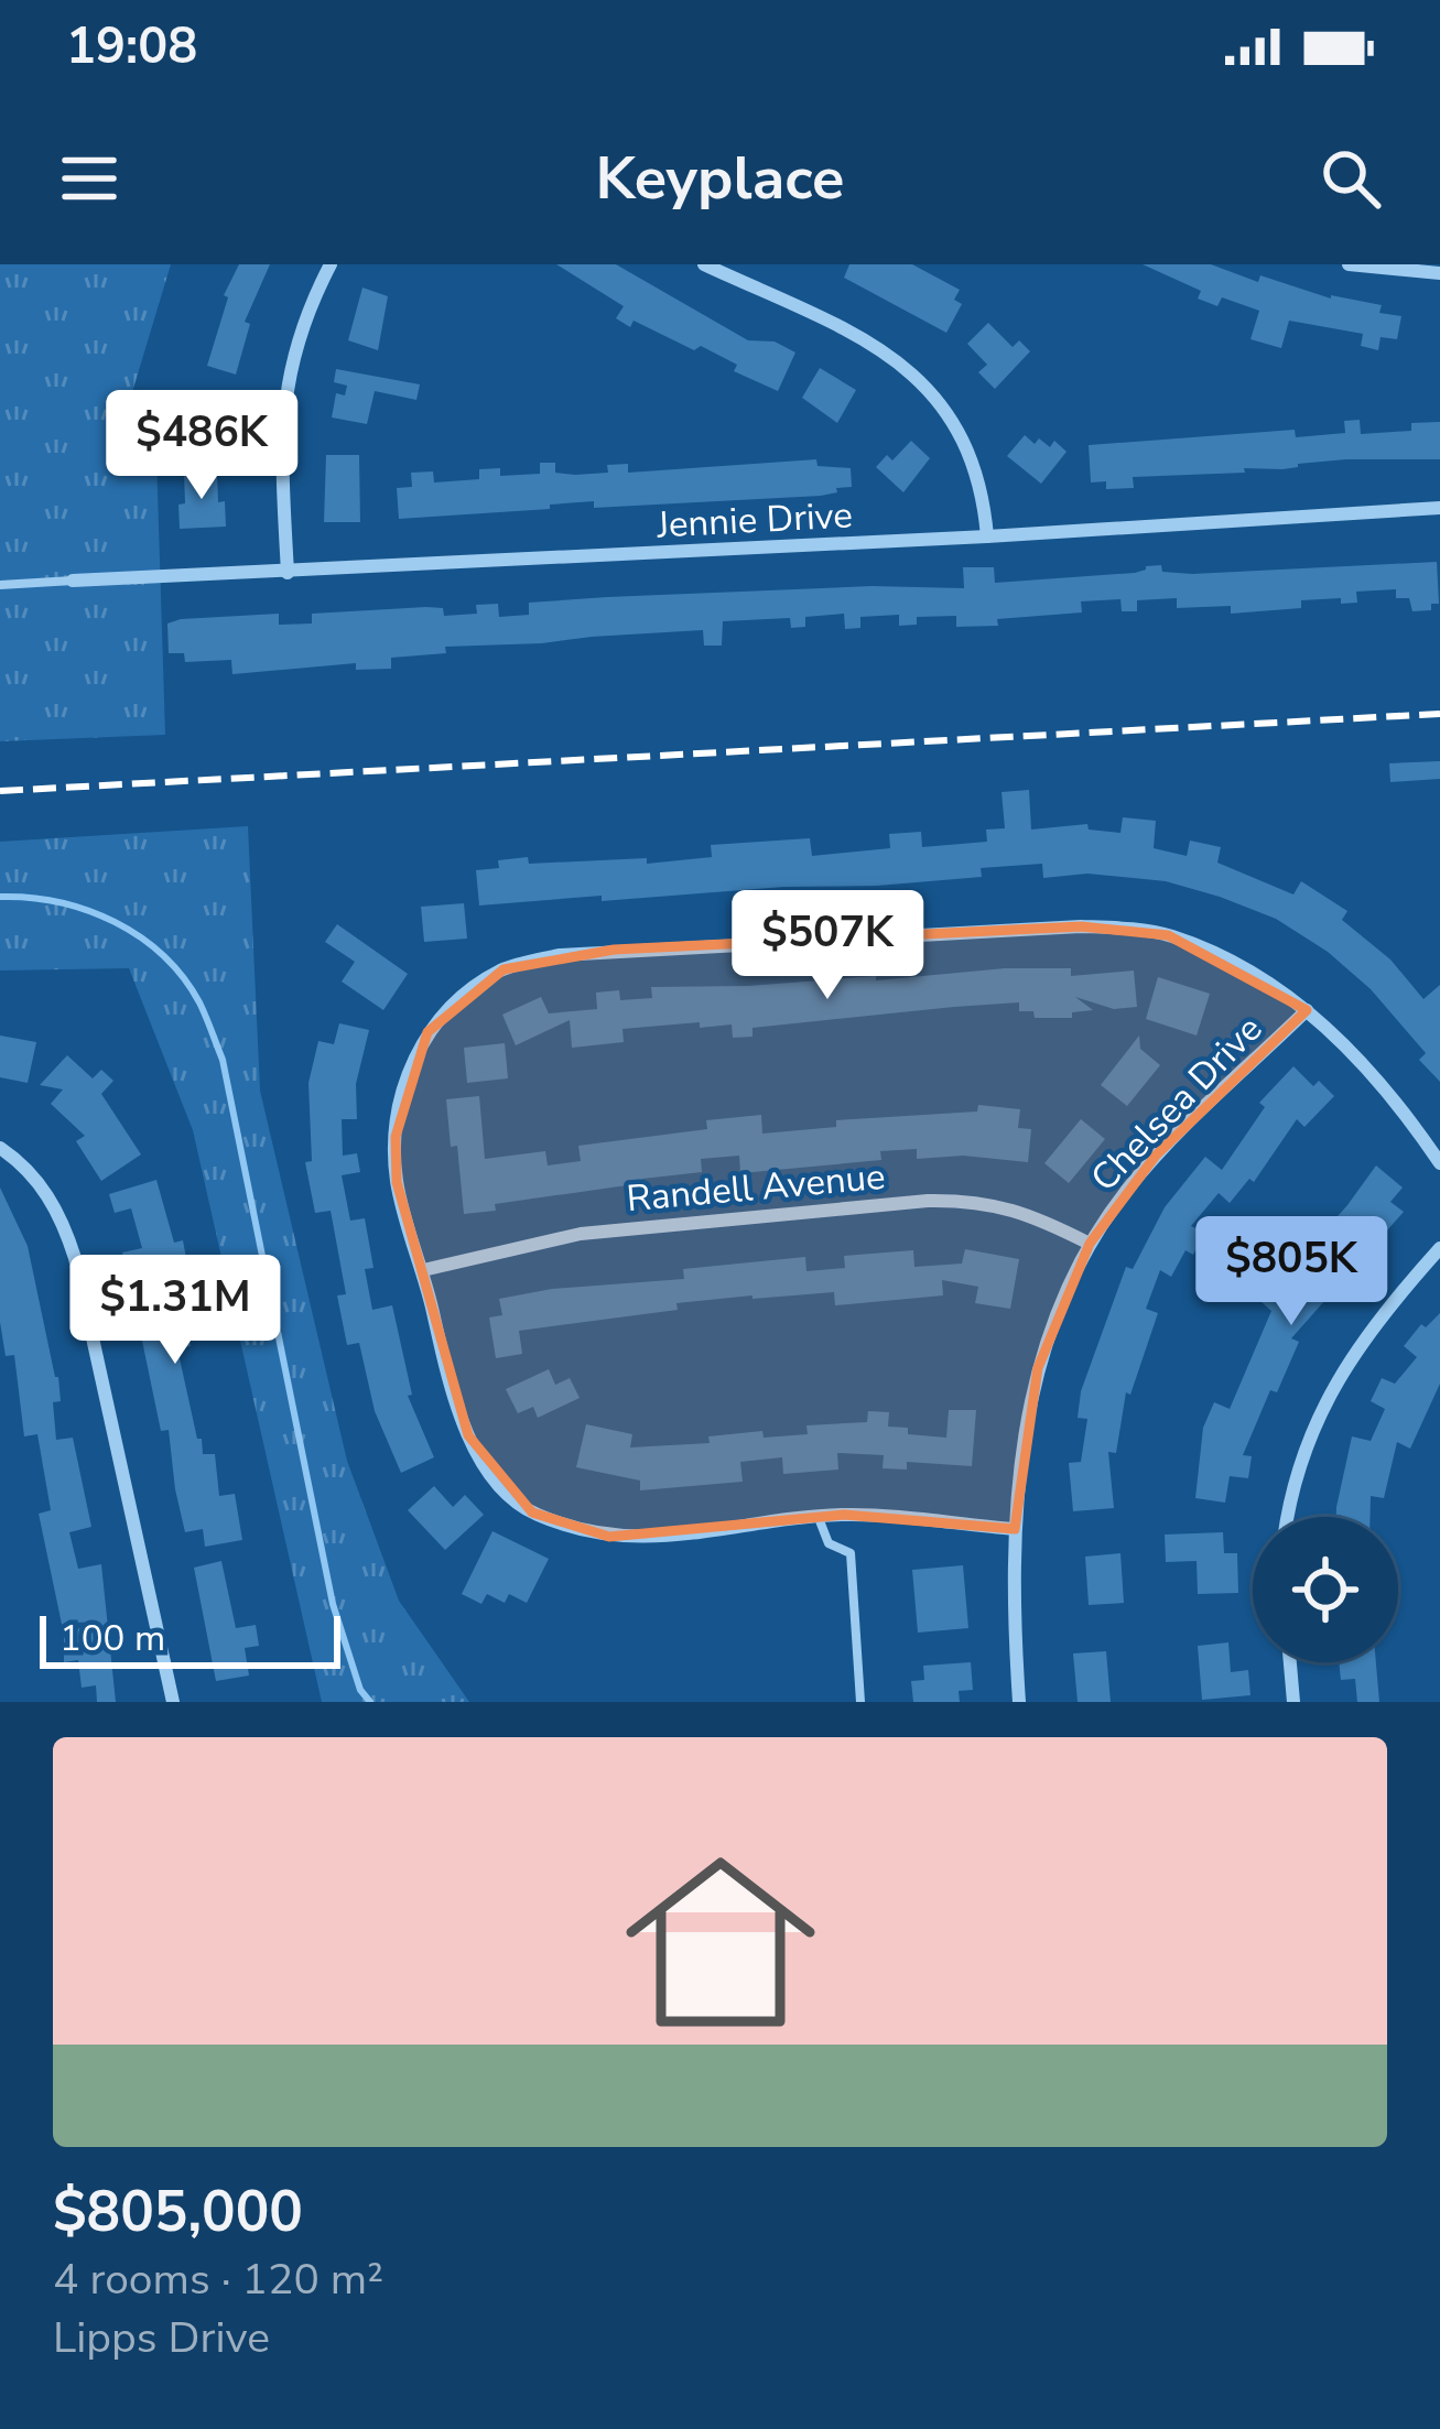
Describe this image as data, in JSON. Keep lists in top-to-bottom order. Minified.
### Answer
{"streets":{"street":["Jennie Drive","Chelsea Drive","Randell Avenue"]},"crossings":[["Chelsea Drive","Randell Avenue"]],"scale_bar":"100 m","page":{"status":"19:08","header":"Keyplace","price":["$486K","$507K","$805K","$1.31M"],"scale":"100 m","list":[{"name":"$805,000","note":"4 rooms · 120 m² · Lipps Drive"}]}}
